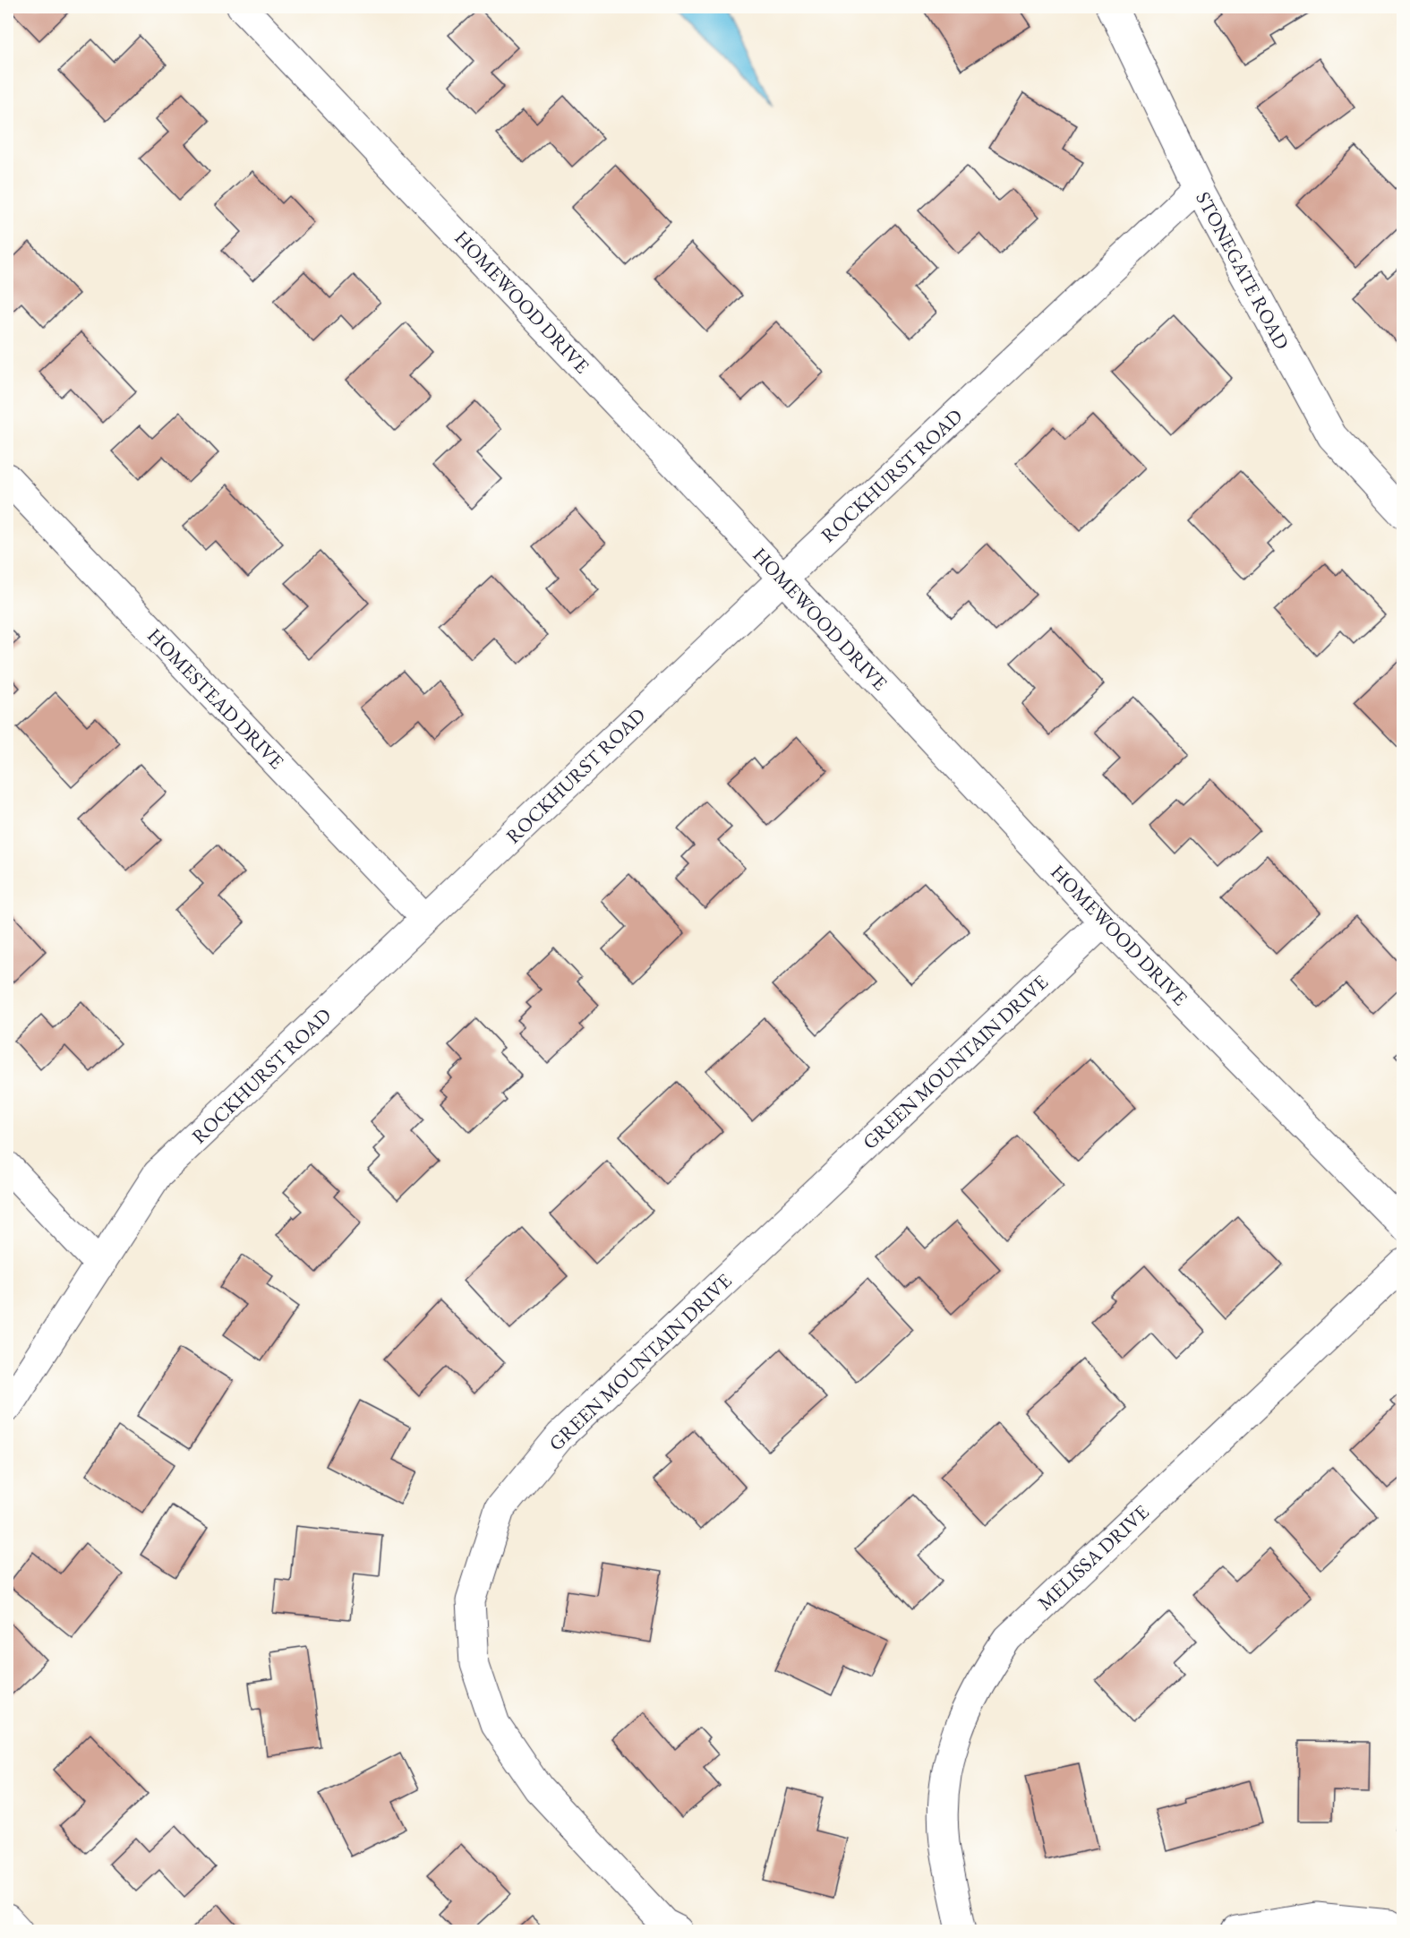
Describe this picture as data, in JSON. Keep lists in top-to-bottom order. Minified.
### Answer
{"streets":{"street":["STONEGATE ROAD","HOMEWOOD DRIVE","ROCKHURST ROAD","HOMESTEAD DRIVE","GREEN MOUNTAIN DRIVE","MELISSA DRIVE"]},"crossings":[["STONEGATE ROAD","ROCKHURST ROAD"],["HOMEWOOD DRIVE","ROCKHURST ROAD"],["HOMEWOOD DRIVE","GREEN MOUNTAIN DRIVE"],["ROCKHURST ROAD","HOMESTEAD DRIVE"]]}
